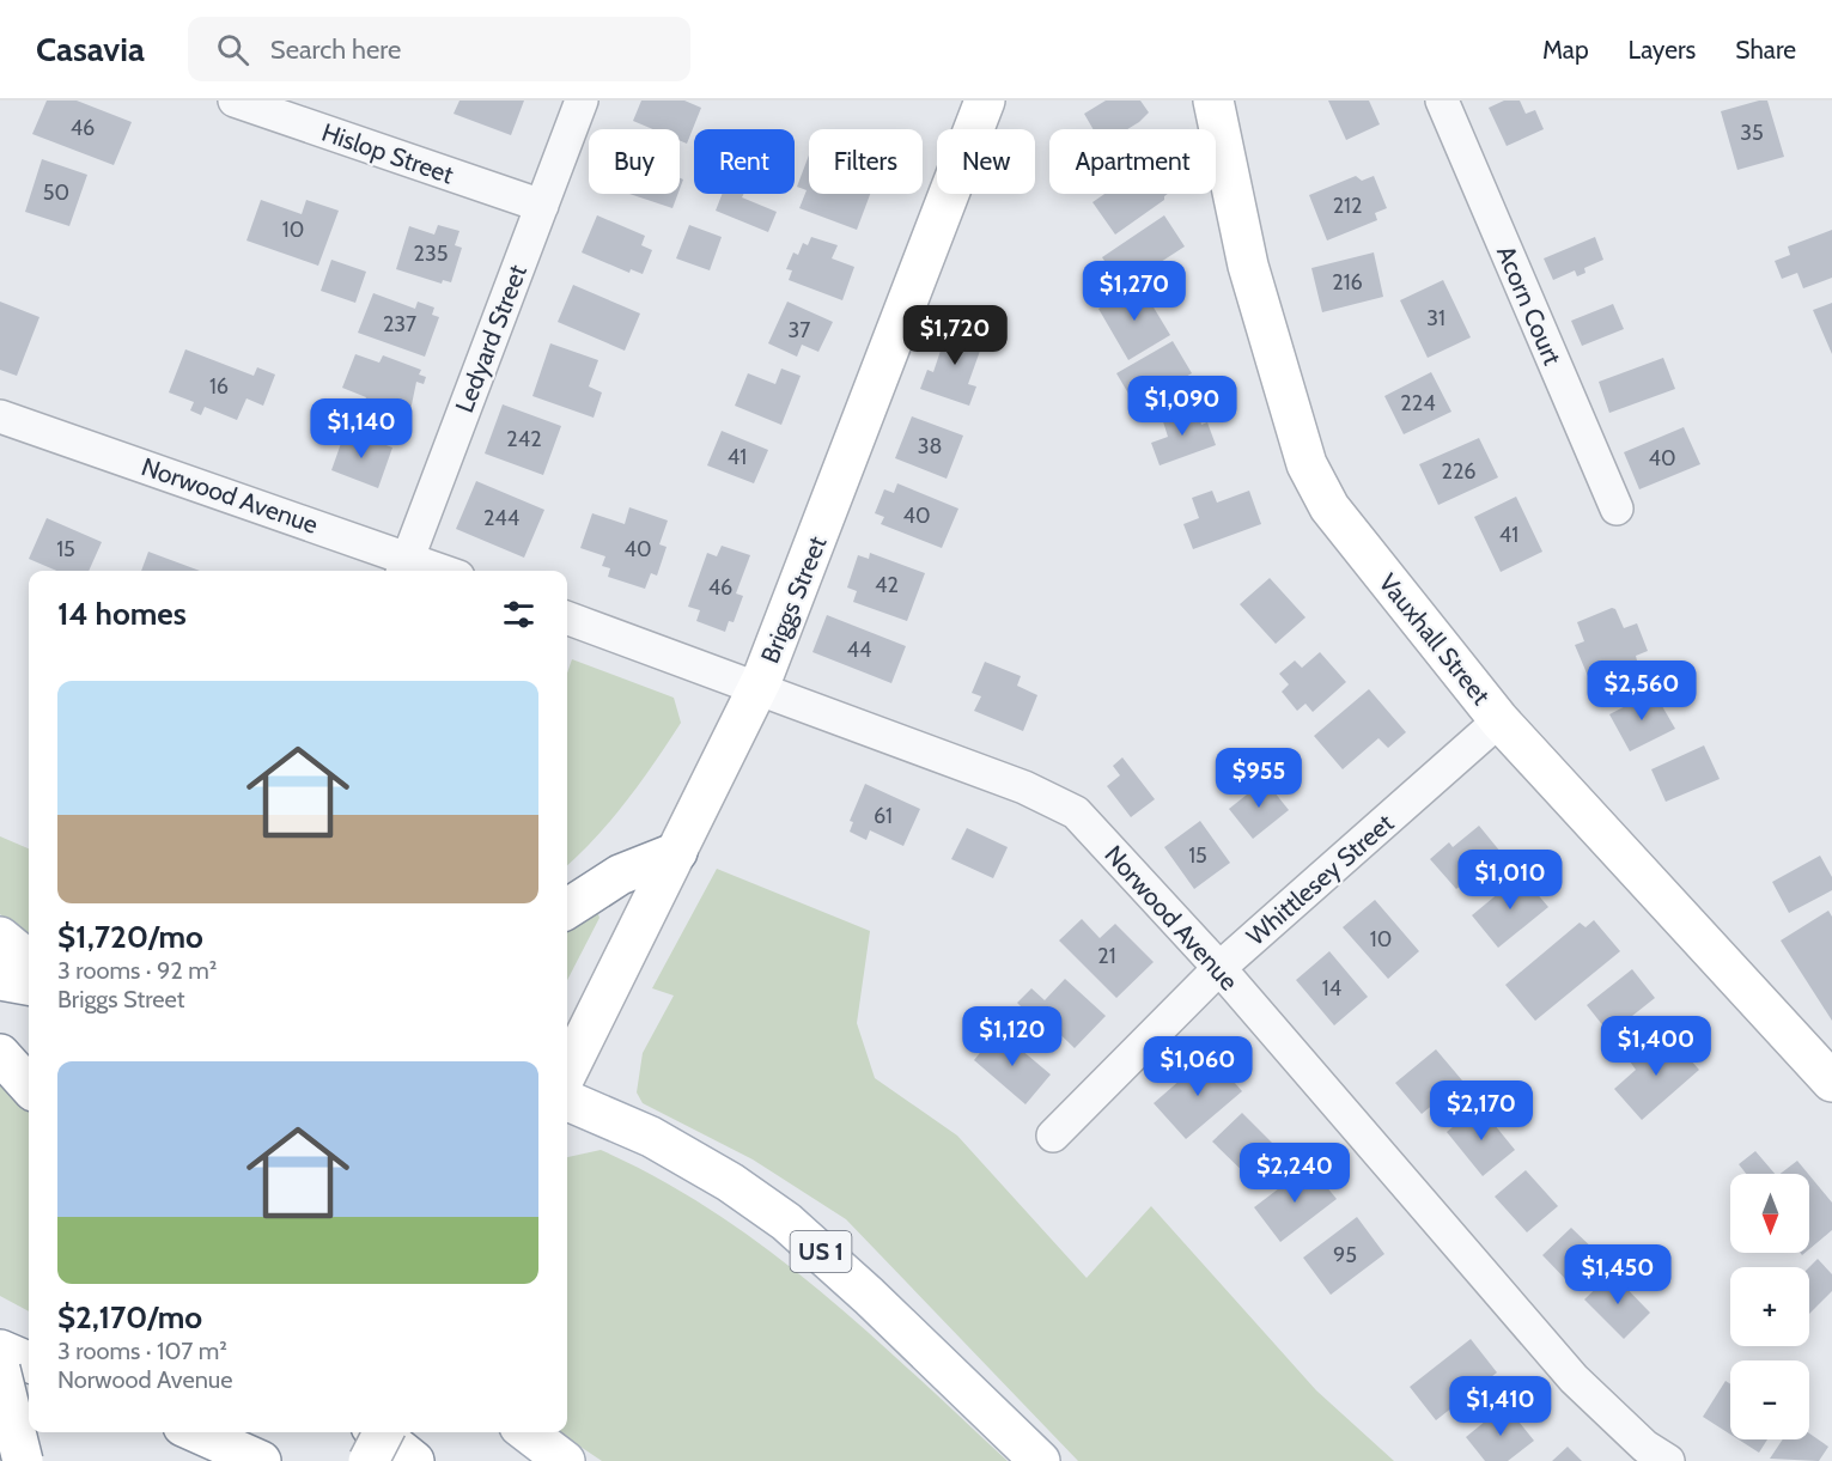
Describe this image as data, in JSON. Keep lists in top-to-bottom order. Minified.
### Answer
{"streets":{"main road":["Briggs Street","Vauxhall Street","US 1"],"street":["Hislop Street","Acorn Court","Ledyard Street","Norwood Avenue","Whittlesey Street"]},"crossings":[["Hislop Street","Ledyard Street"],["Ledyard Street","Norwood Avenue"],["Norwood Avenue","Briggs Street"],["Norwood Avenue","Whittlesey Street"],["Vauxhall Street","Whittlesey Street"]],"house_numbers":["46","35","50","212","10","235","216","31","237","37","16","224","242","38","41","40","226","40","244","41","15","40","42","46","44","61","15","10","21","14","95"],"north":"bottom","page":{"header":"Casavia","search":"Search here","nav":["Map","Layers","Share"],"chip":["Buy","Rent","Filters","New","Apartment"],"price":["$1,270","$1,720","$1,090","$1,140","$2,560","$955","$1,010","$1,120","$1,400","$1,060","$2,170","$2,240","$1,450","$1,410"],"heading":"14 homes","list":[{"name":"$1,720/mo","note":"3 rooms · 92 m² · Briggs Street"},{"name":"$2,170/mo","note":"3 rooms · 107 m² · Norwood Avenue"}],"map_buttons":["+","−"]}}
